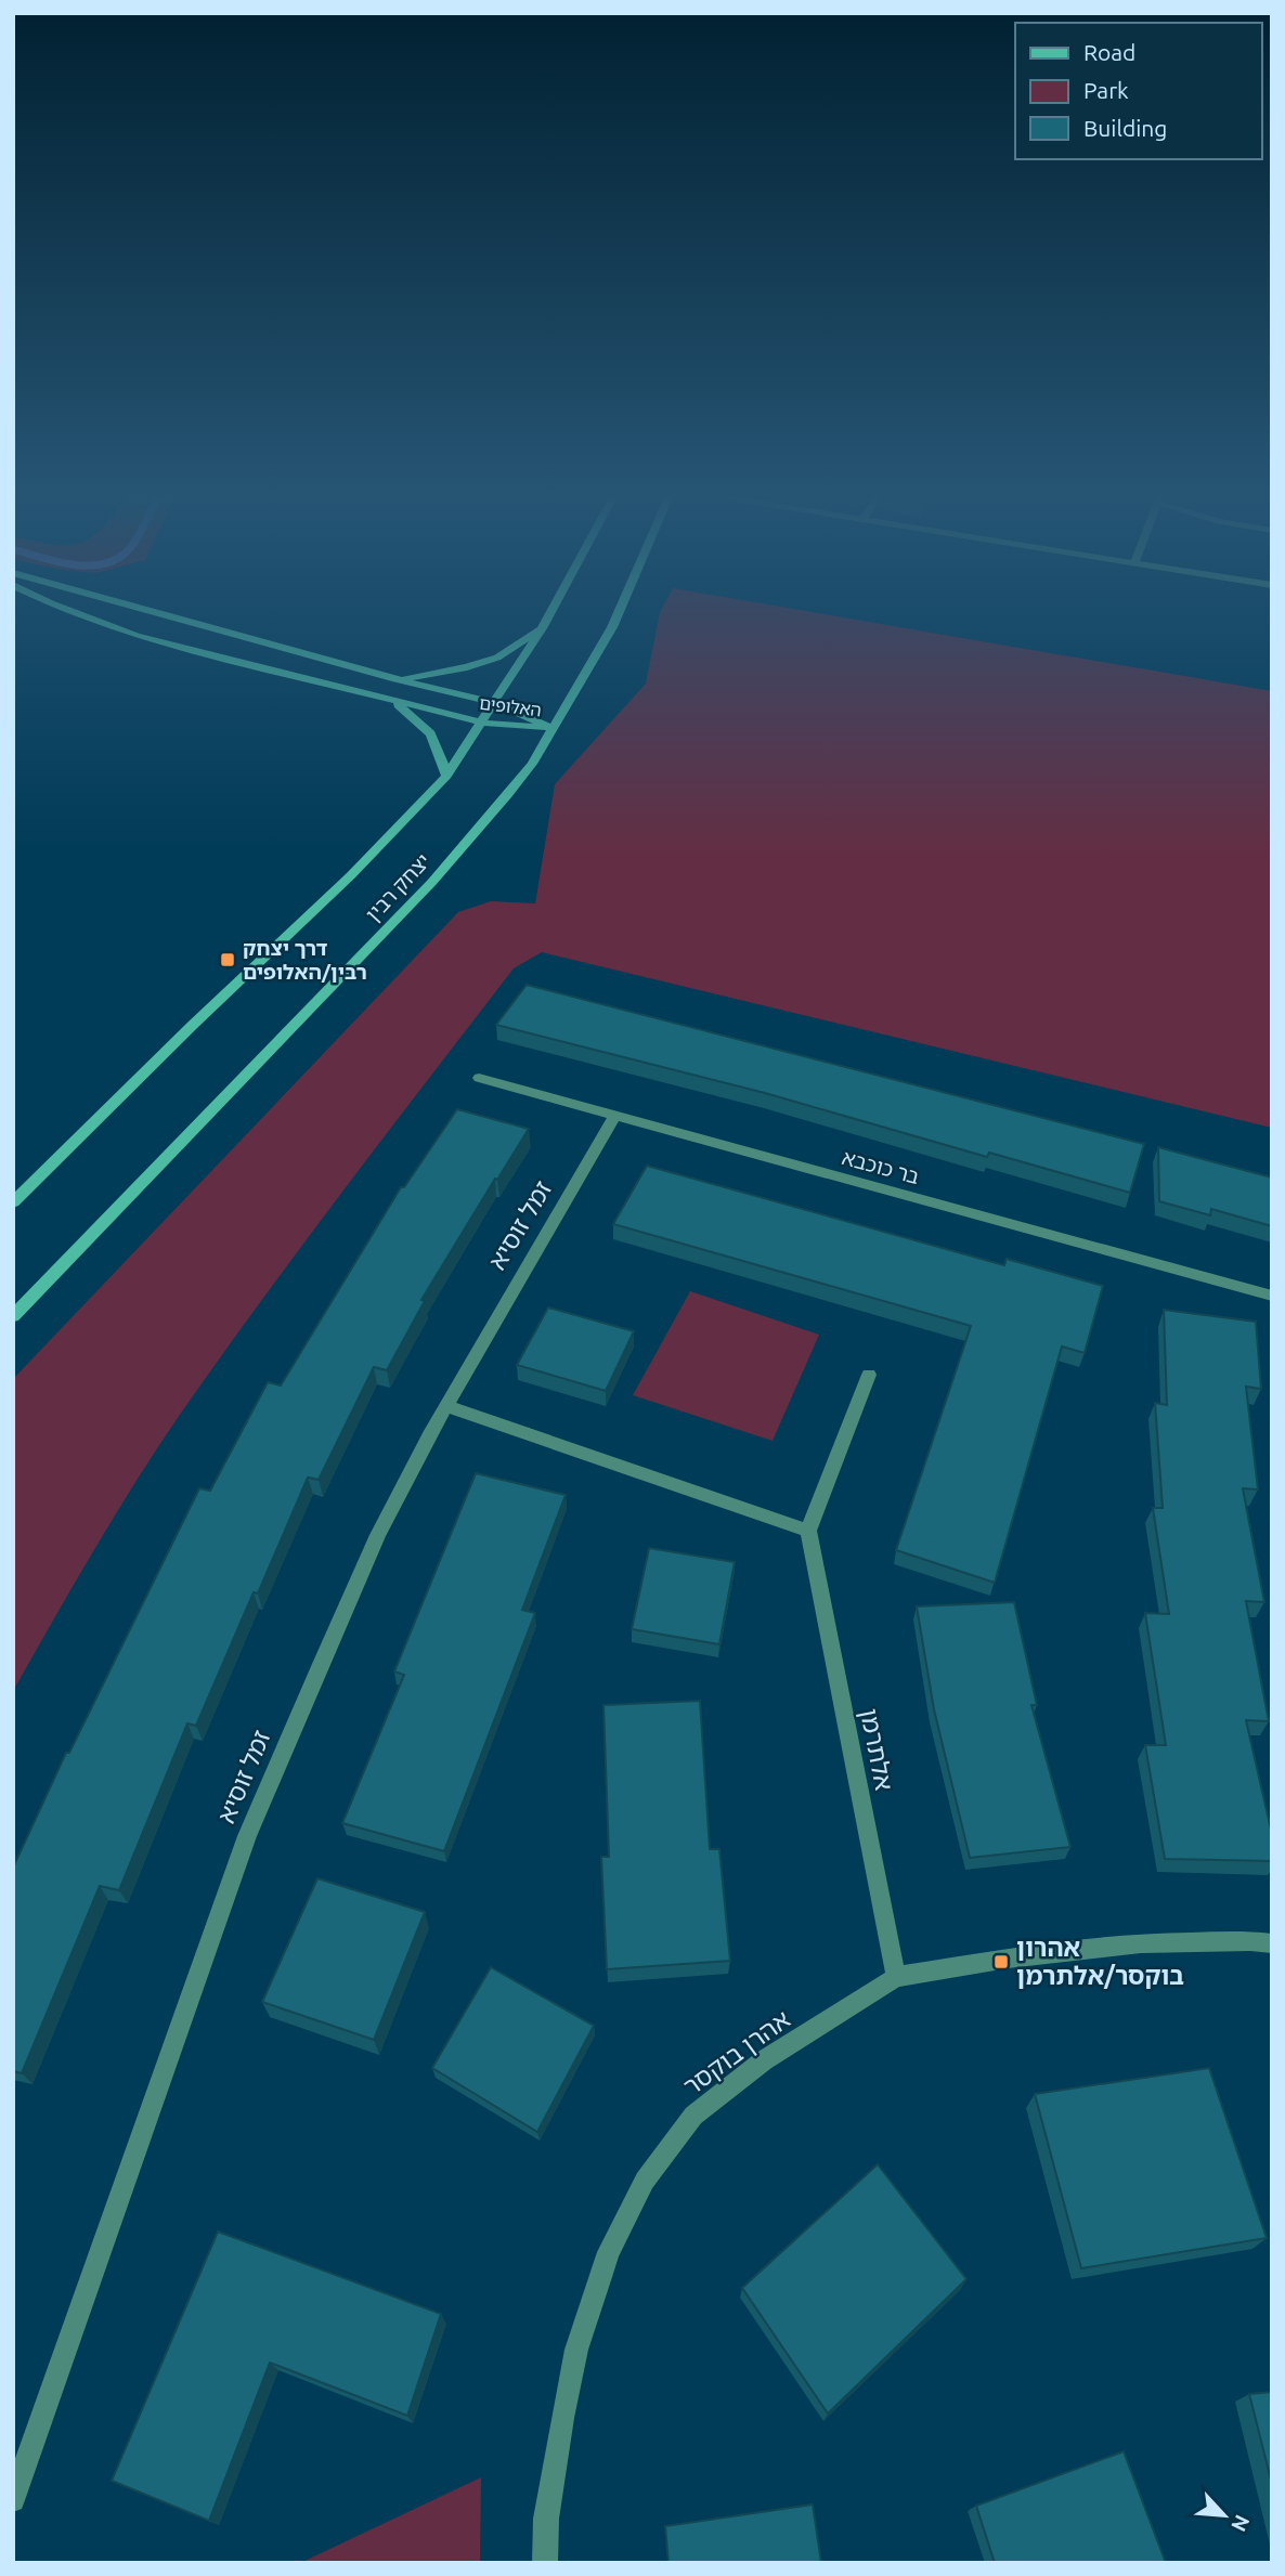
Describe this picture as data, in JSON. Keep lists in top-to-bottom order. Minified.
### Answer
{"streets":{"main road":["האלופים","יצחק רבין"],"street":["בר כוכבא","זמל זוסיא","אלתרמן","אהרן בוקסר"]},"crossings":[["האלופים","יצחק רבין"],["בר כוכבא","זמל זוסיא"],["אלתרמן","אהרן בוקסר"]],"places":{"transit":["דרך יצחק רבין/האלופים","אהרון בוקסר/אלתרמן"]},"legend":["Road","Park","Building"],"north":"bottom right"}
